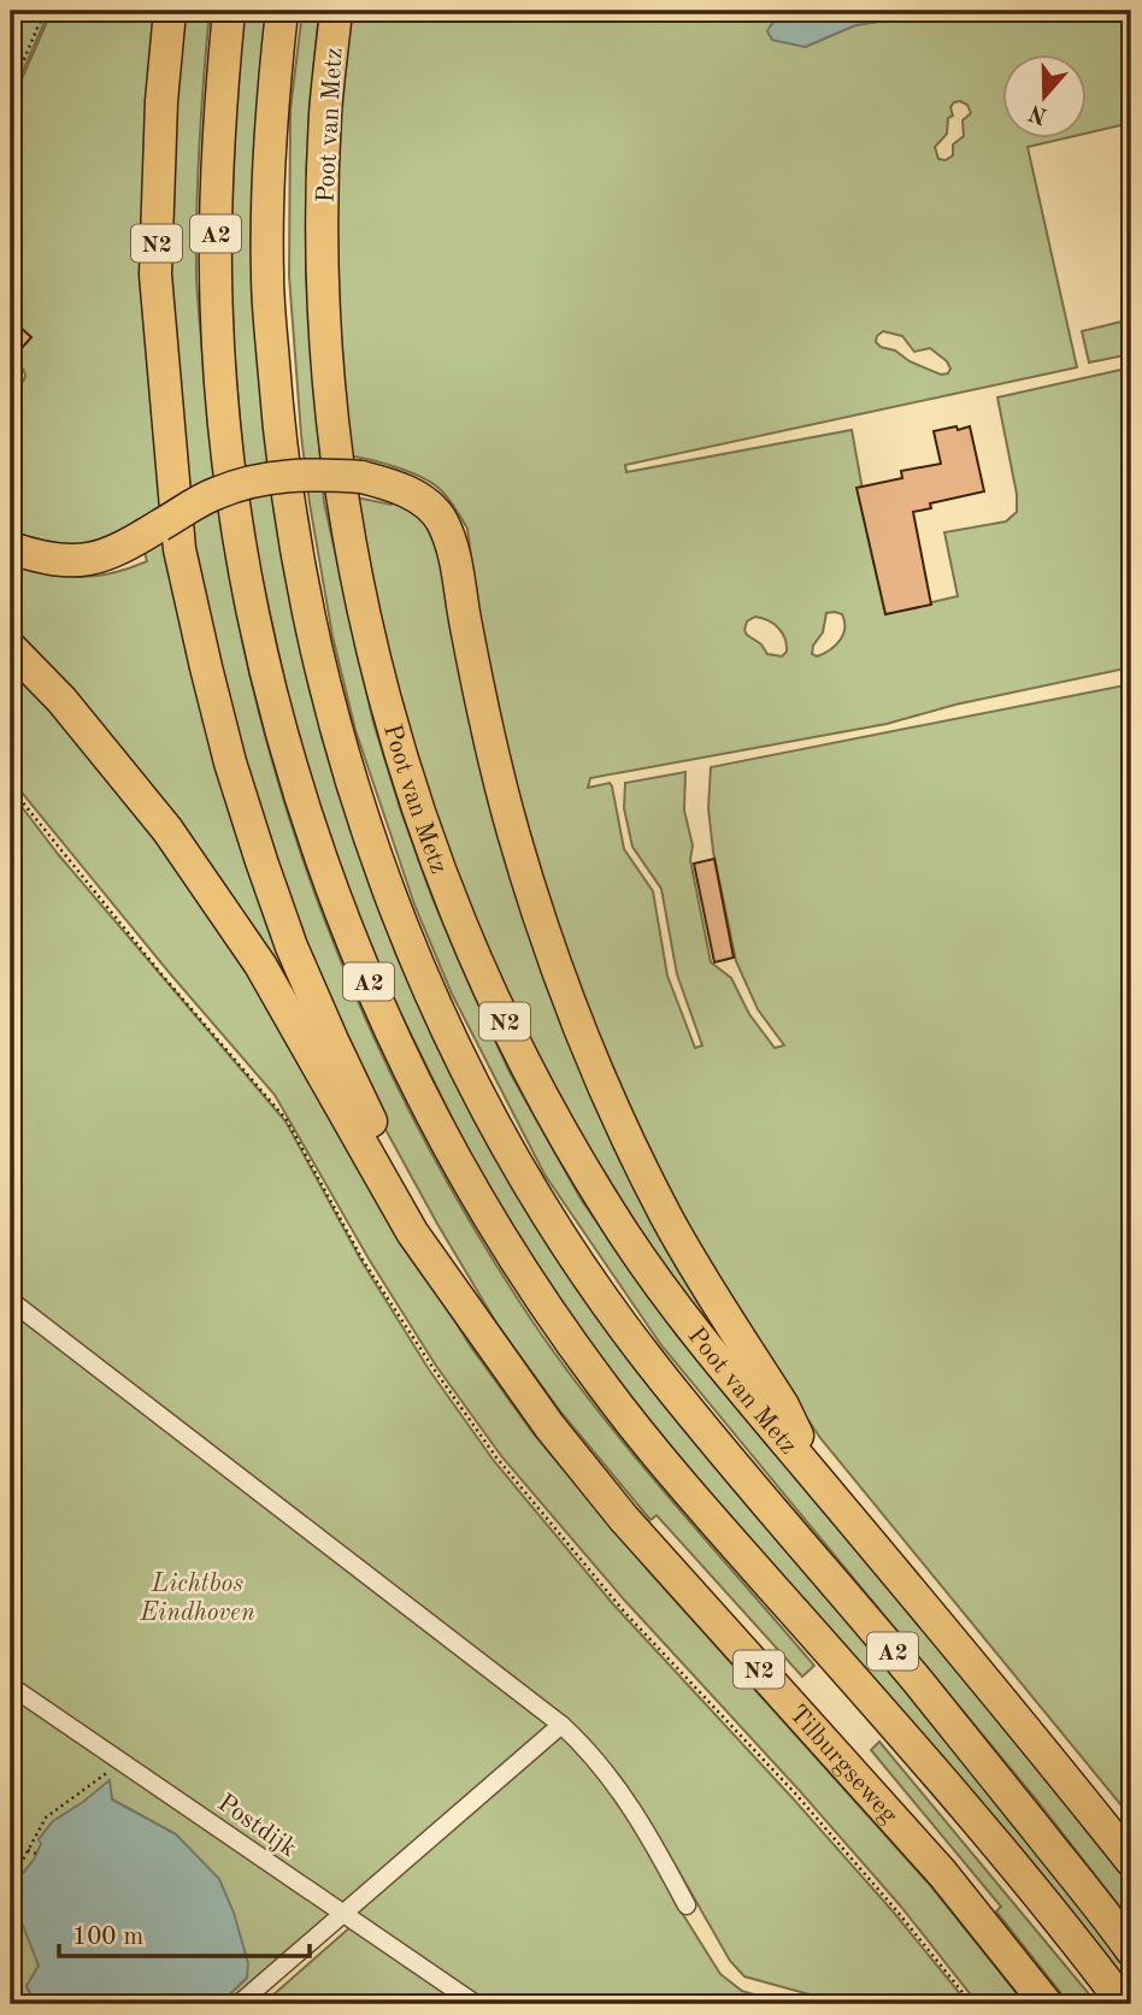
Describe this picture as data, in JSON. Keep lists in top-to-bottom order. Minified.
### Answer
{"streets":{"highway":["Poot van Metz","A2","N2","Tilburgseweg"],"street":["Postdijk"]},"crossings":[["Poot van Metz","N2"],["N2","Tilburgseweg"]],"parks":["Lichtbos Eindhoven"],"scale_bar":"100 m","north":"bottom"}
